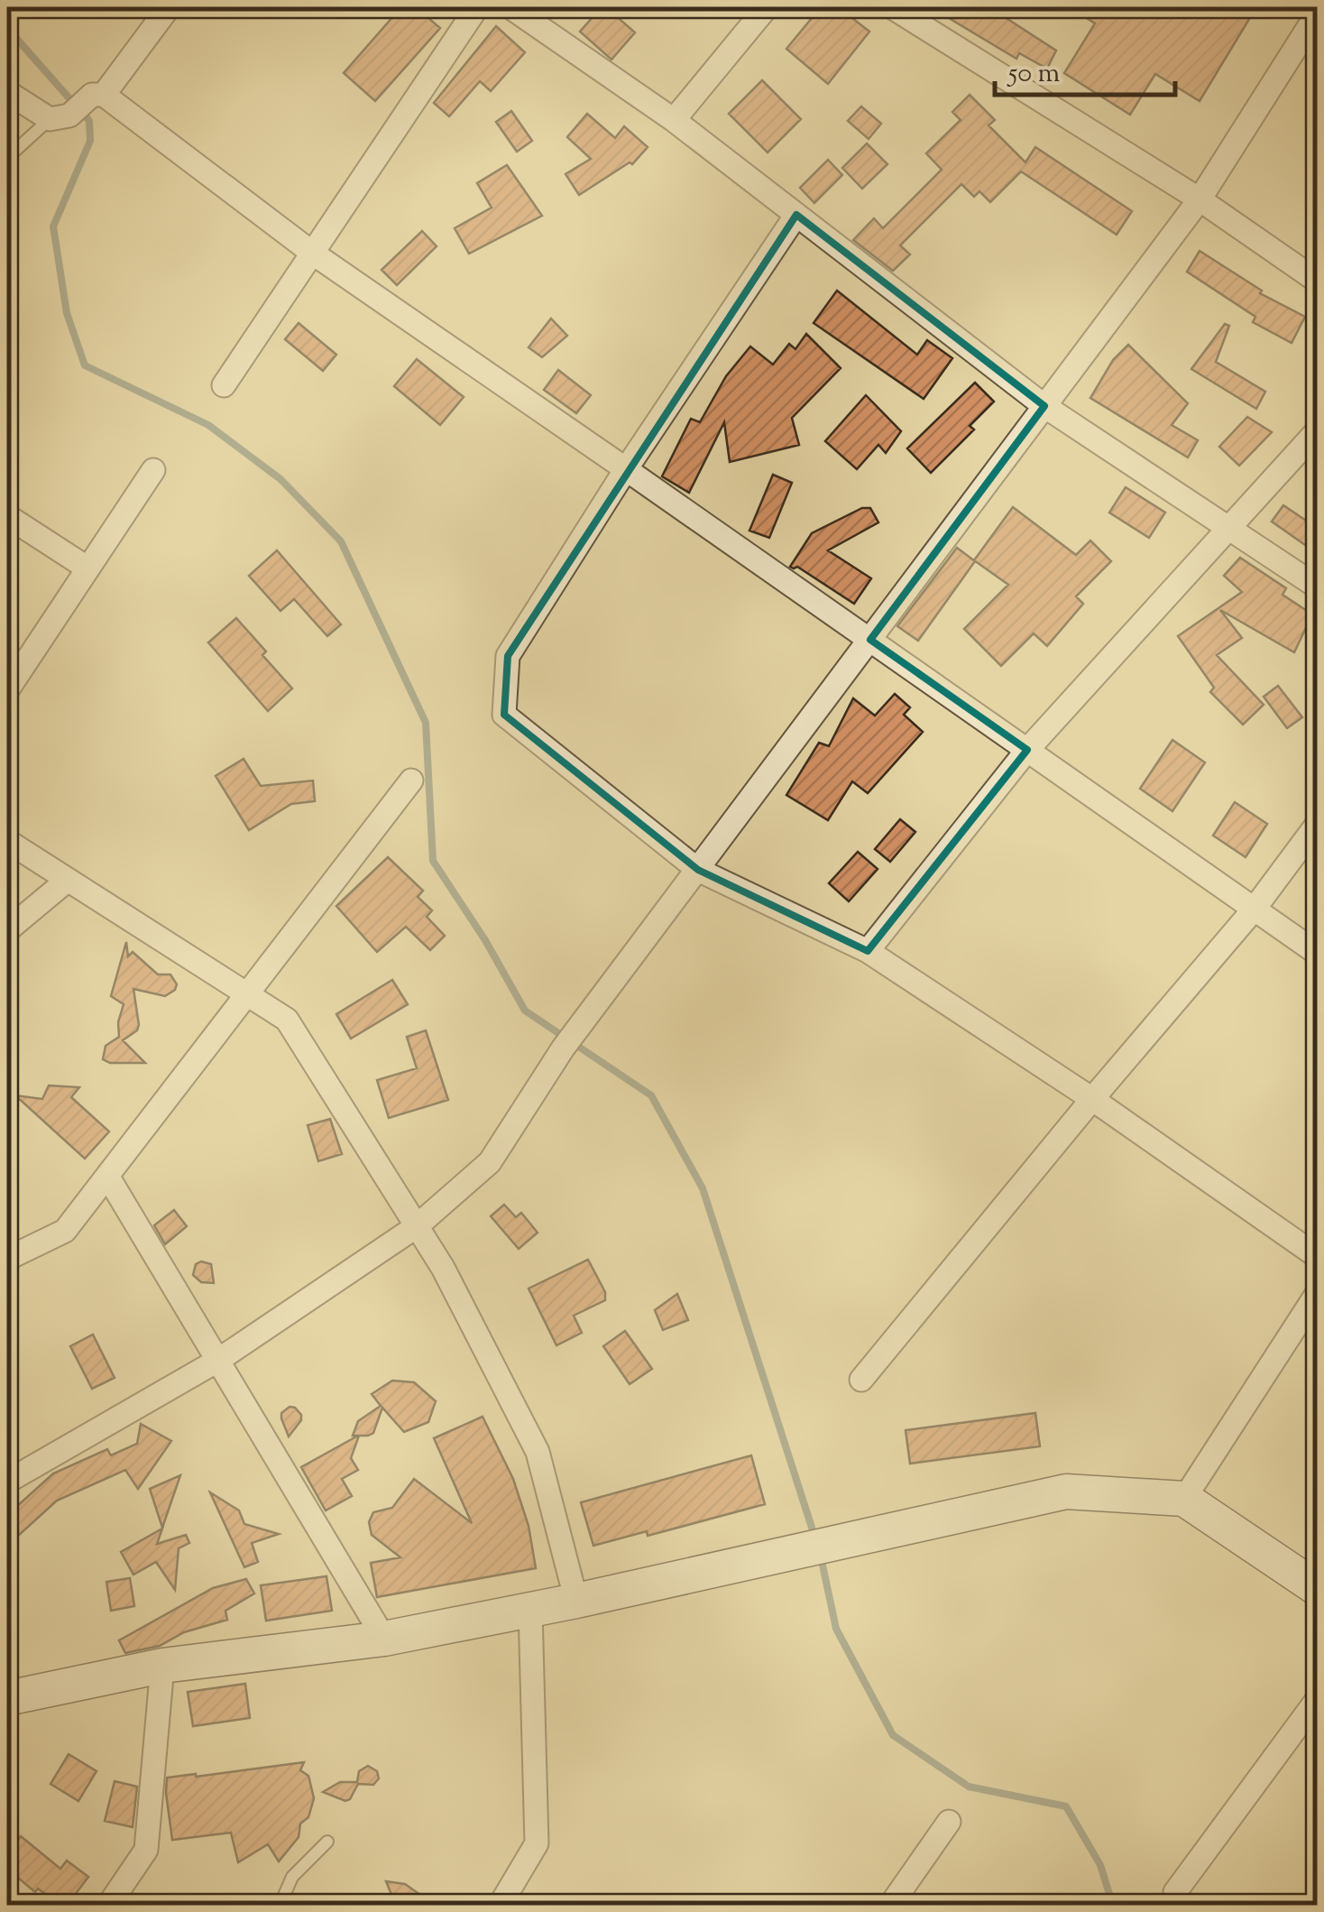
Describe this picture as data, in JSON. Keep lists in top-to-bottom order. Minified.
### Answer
{"scale_bar":"50 m"}
